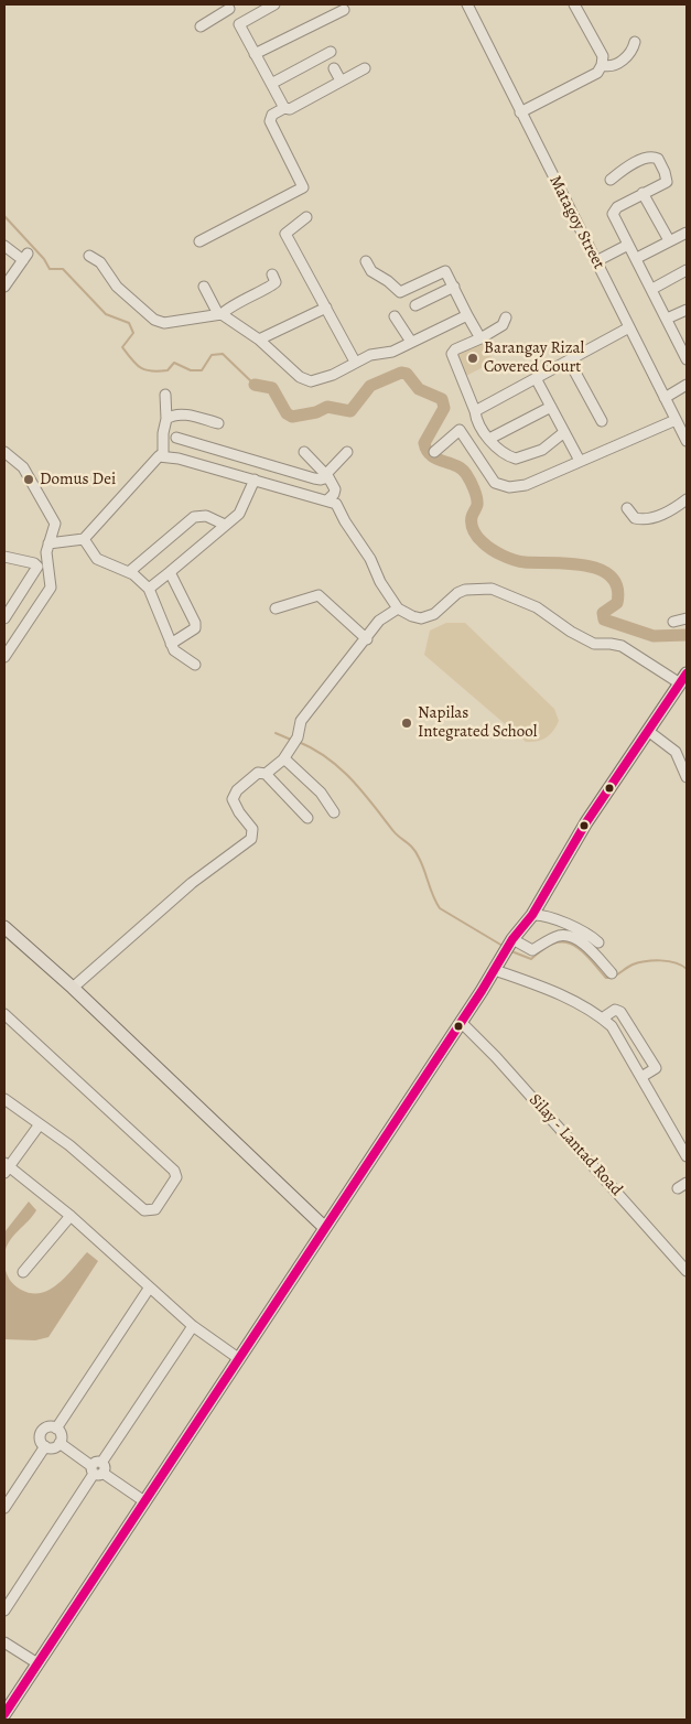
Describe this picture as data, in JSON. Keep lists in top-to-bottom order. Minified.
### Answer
{"streets":{"street":["Matagoy Street","Silay - Lantad Road"]},"places":["Barangay Rizal Covered Court","Domus Dei","Napilas Integrated School"]}
